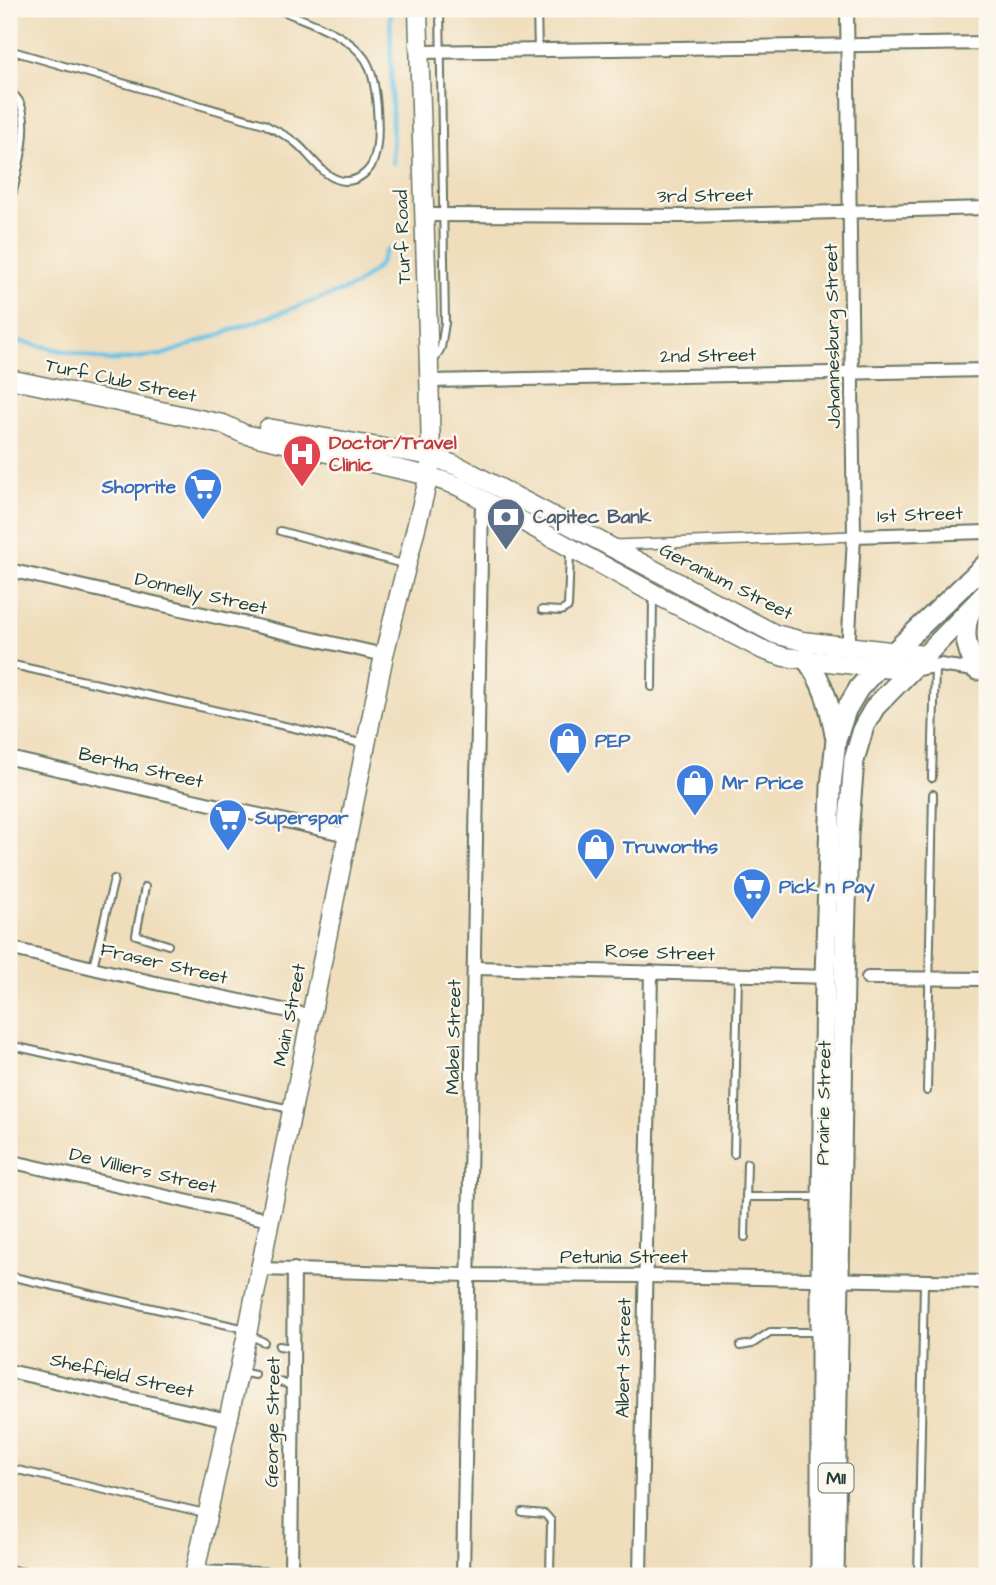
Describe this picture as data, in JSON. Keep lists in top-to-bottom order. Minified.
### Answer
{"streets":{"main road":["Turf Road","Turf Club Street","Geranium Street","Main Street","Prairie Street","M11"],"street":["3rd Street","Johannesburg Street","2nd Street","1st Street","Donnelly Street","Bertha Street","Rose Street","Fraser Street","Mabel Street","De Villiers Street","Petunia Street","Albert Street","Sheffield Street","George Street"]},"crossings":[["3rd Street","Turf Road"],["3rd Street","Johannesburg Street"],["Turf Road","2nd Street"],["Turf Road","Turf Club Street"],["Turf Road","Geranium Street"],["Turf Road","Main Street"],["Johannesburg Street","2nd Street"],["Johannesburg Street","1st Street"],["Johannesburg Street","Geranium Street"],["Turf Club Street","Geranium Street"],["Turf Club Street","Main Street"],["Geranium Street","Main Street"],["Geranium Street","Mabel Street"],["Geranium Street","Prairie Street"],["Donnelly Street","Main Street"],["Bertha Street","Main Street"],["Rose Street","Mabel Street"],["Rose Street","Prairie Street"],["Rose Street","Albert Street"],["Fraser Street","Main Street"],["Main Street","De Villiers Street"],["Main Street","Petunia Street"],["Main Street","Sheffield Street"],["Mabel Street","Petunia Street"],["Prairie Street","Petunia Street"],["Petunia Street","Albert Street"],["Petunia Street","George Street"]],"places":{"hospital":["Doctor/Travel Clinic"],"supermarket":["Shoprite","Superspar","Pick n Pay"],"bank":["Capitec Bank"],"shop":["PEP","Mr Price","Truworths"]}}
